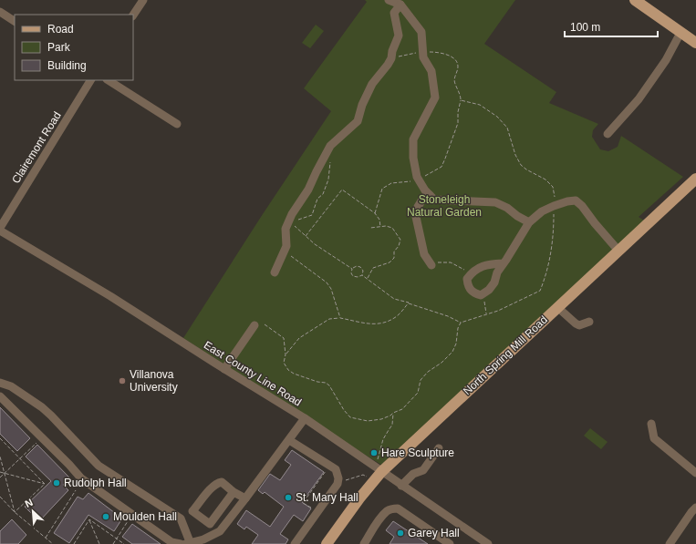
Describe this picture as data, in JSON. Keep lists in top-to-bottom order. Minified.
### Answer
{"streets":{"main road":["North Spring Mill Road"],"street":["Clairemont Road","East County Line Road"]},"crossings":[["Clairemont Road","East County Line Road"],["North Spring Mill Road","East County Line Road"]],"parks":["Stoneleigh Natural Garden"],"places":["Villanova University","Hare Sculpture","Rudolph Hall","St. Mary Hall","Moulden Hall","Garey Hall"],"legend":["Road","Park","Building"],"scale_bar":"100 m","north":"top left"}
